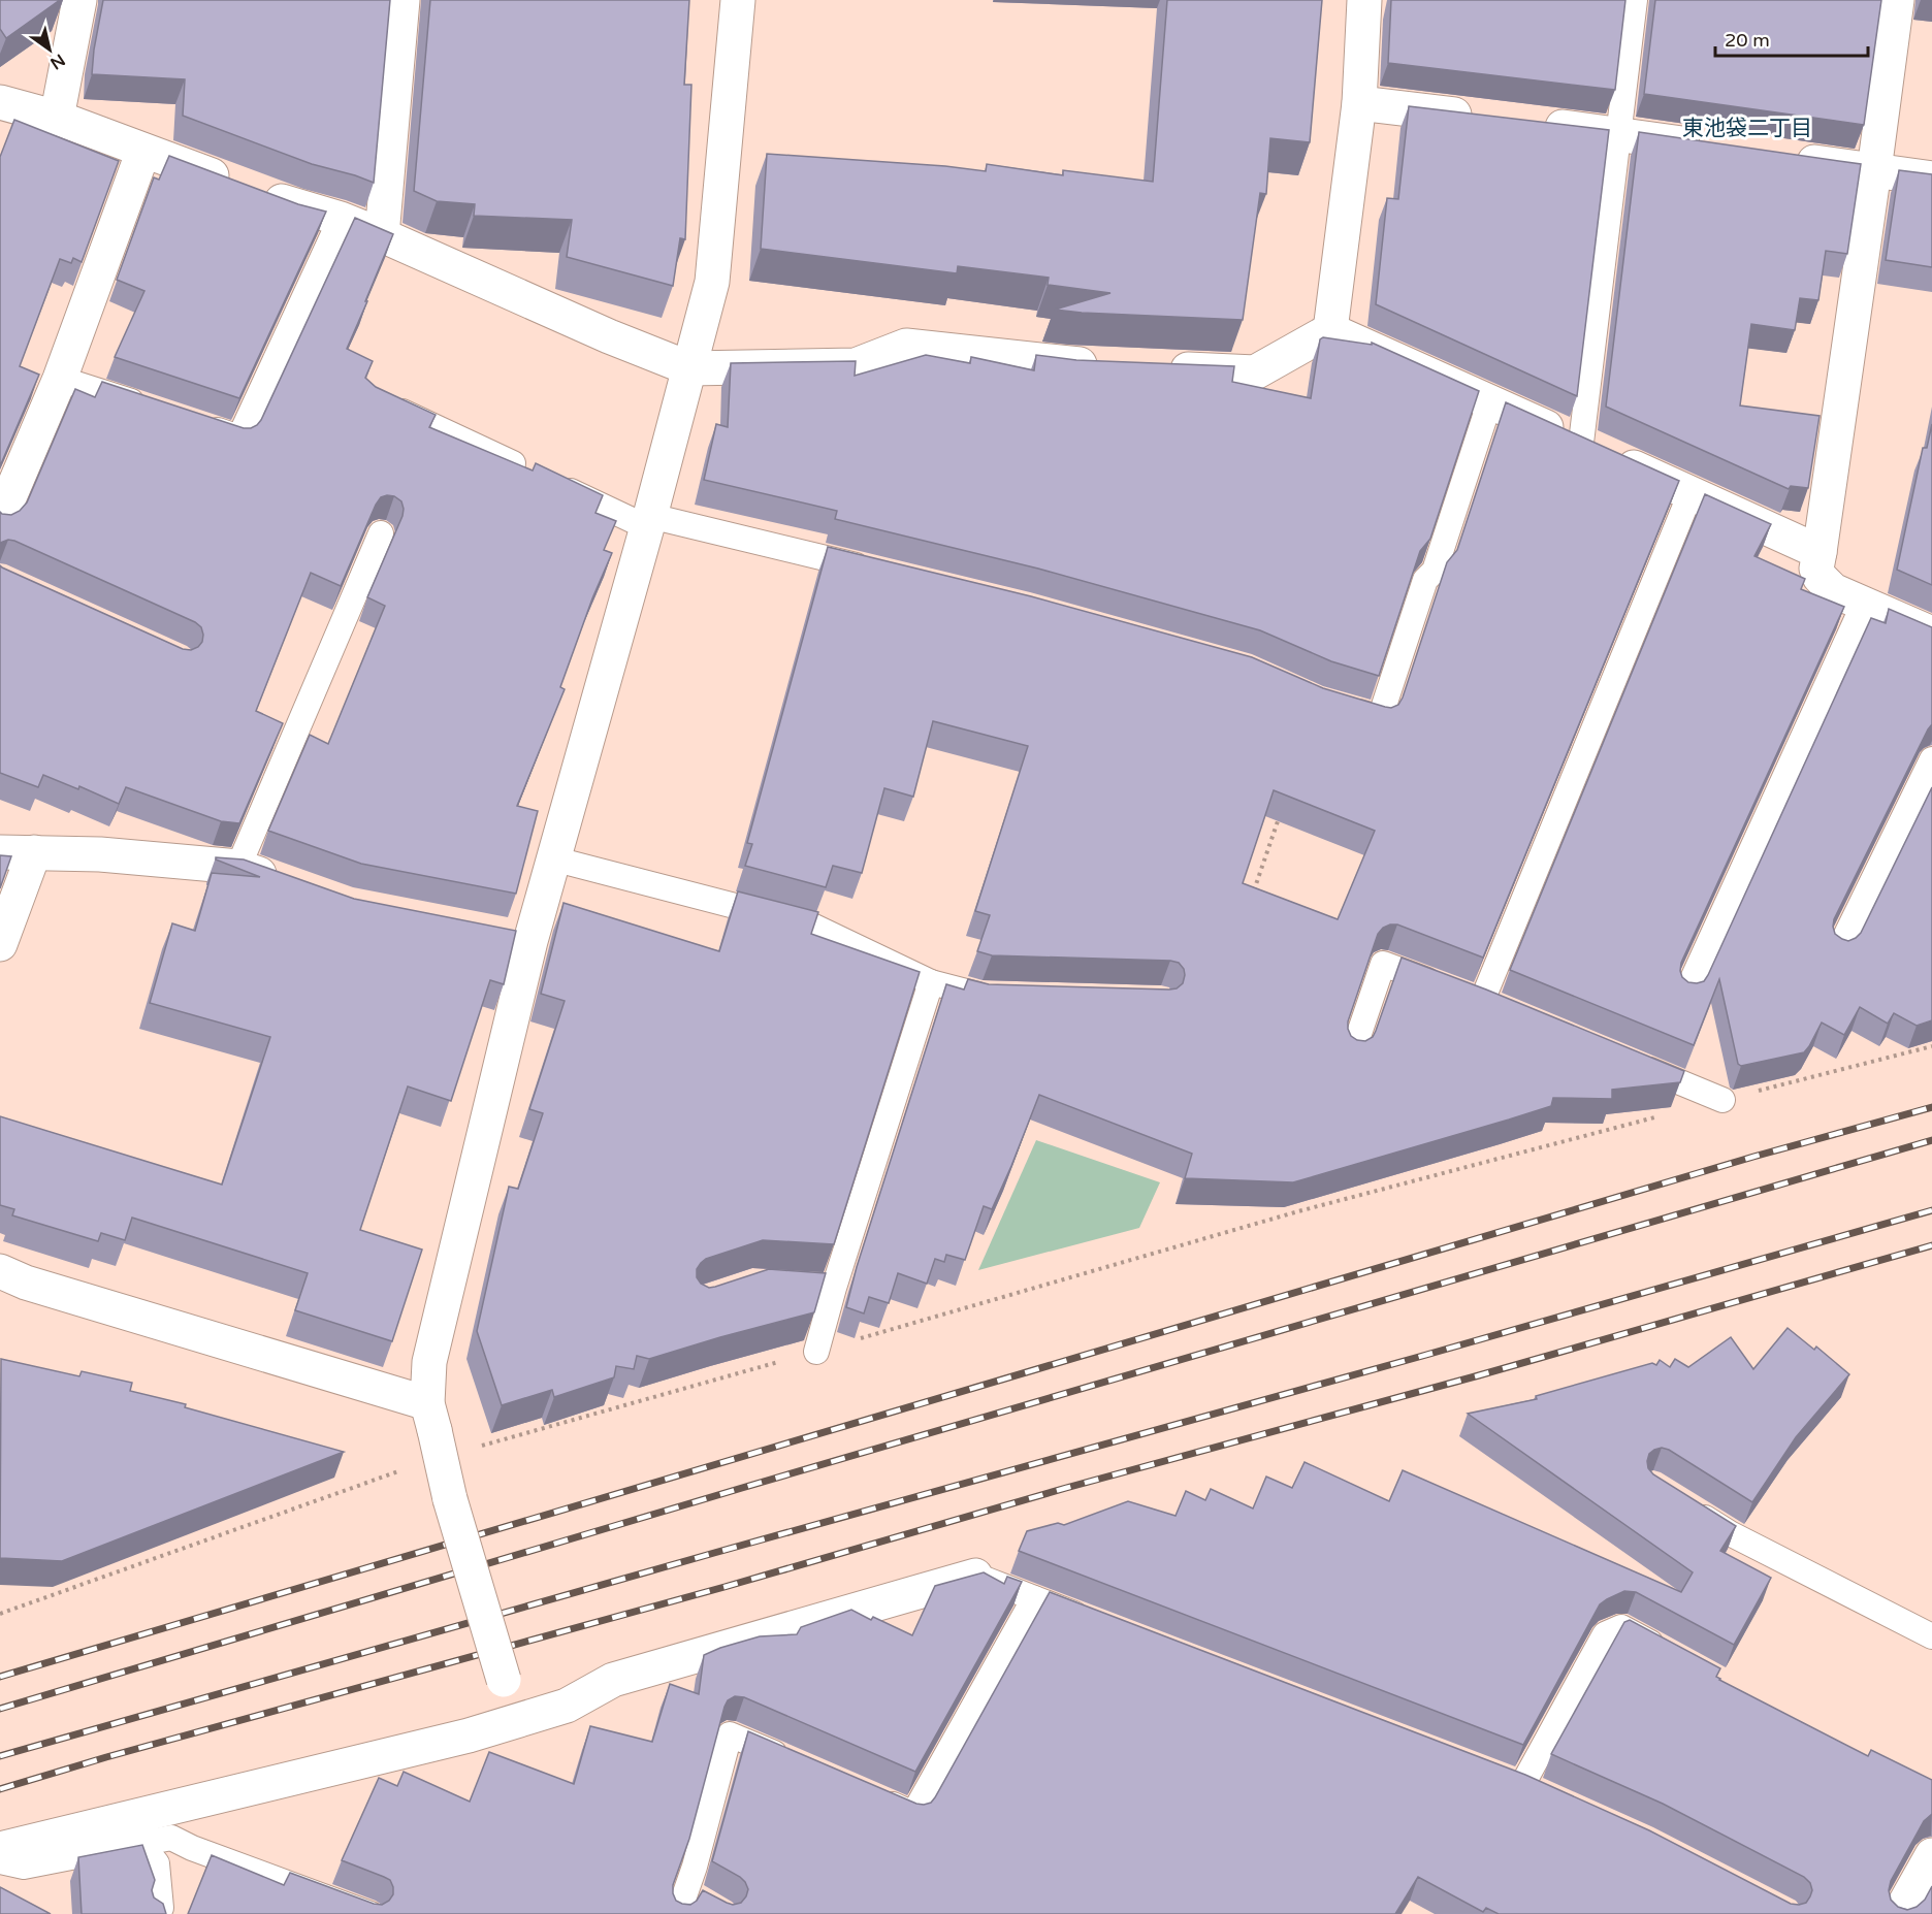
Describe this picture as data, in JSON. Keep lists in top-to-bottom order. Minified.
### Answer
{"districts":["東池袋二丁目"],"scale_bar":"20 m","north":"bottom right"}
